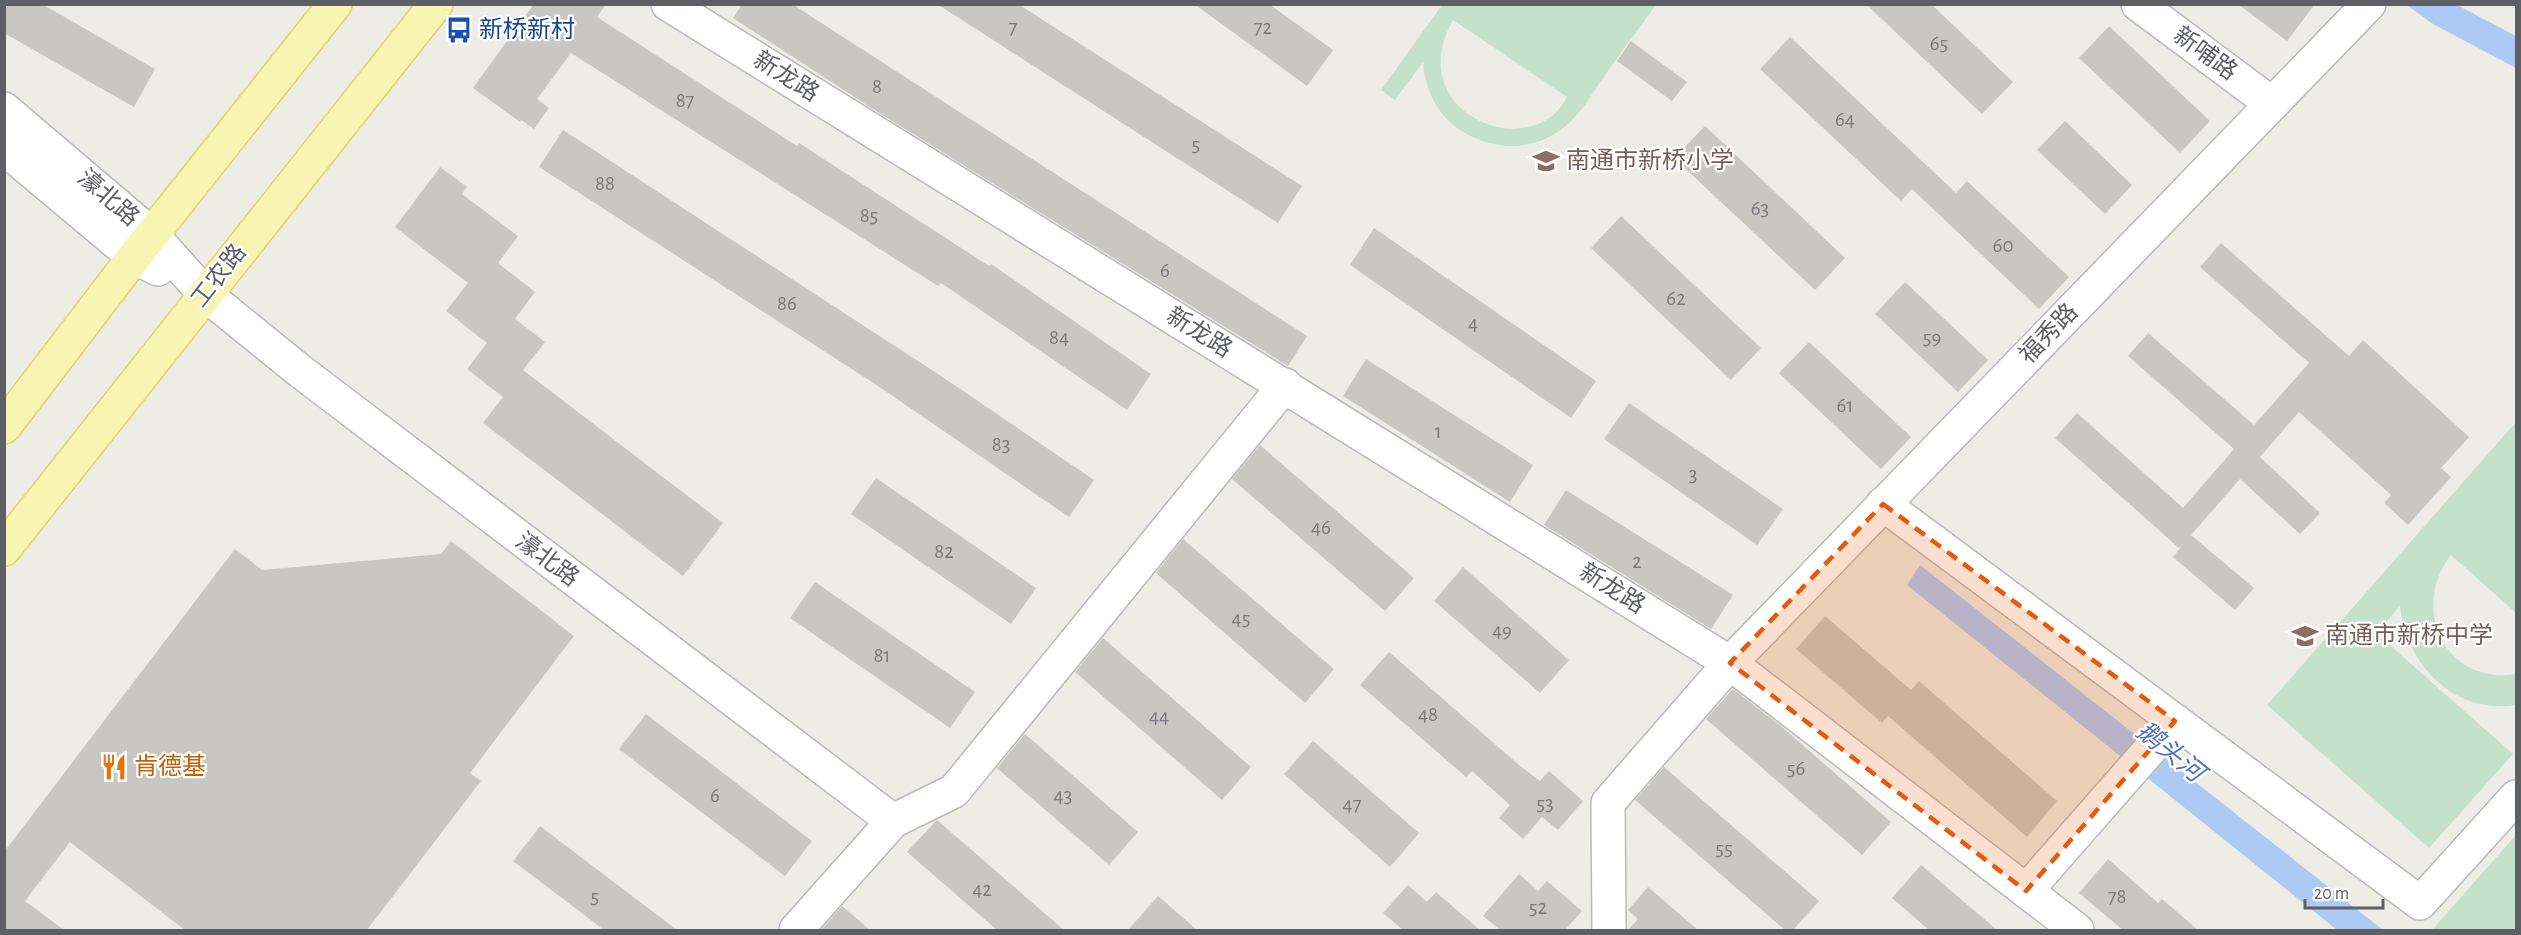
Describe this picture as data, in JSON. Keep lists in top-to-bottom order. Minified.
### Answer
{"streets":{"main road":["工农路"],"street":["新哺路","新龙路","濠北路","福秀路"]},"crossings":[["新哺路","福秀路"],["新龙路","福秀路"],["濠北路","工农路"]],"water":["鹅头河"],"places":{"bus stop":["新桥新村"],"school or university":["南通市新桥小学","南通市新桥中学"],"restaurant":["肯德基"]},"house_numbers":["7","72","65","8","87","64","5","88","63","85","60","6","62","86","4","84","59","61","1","83","3","46","82","2","45","49","81","48","44","56","6","43","53","47","55","42","5","78","52"],"scale_bar":"20 m"}
